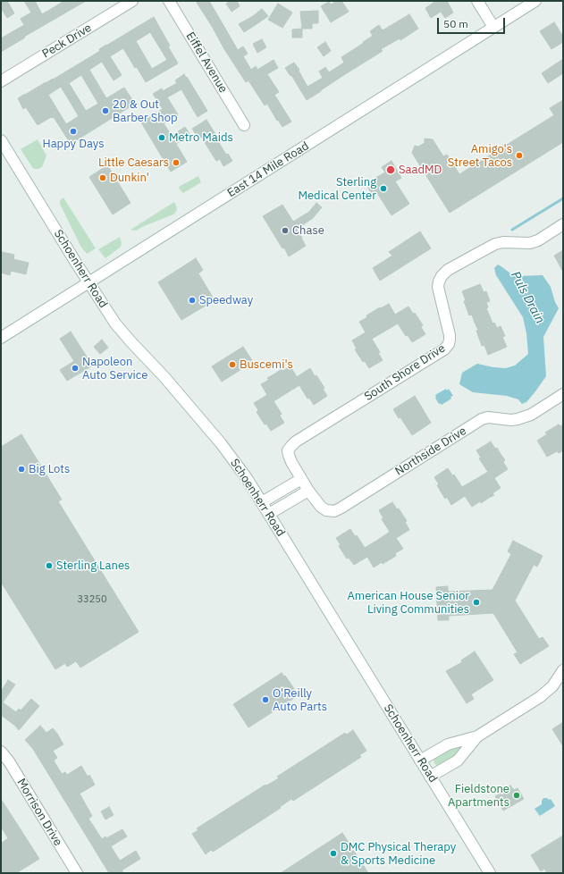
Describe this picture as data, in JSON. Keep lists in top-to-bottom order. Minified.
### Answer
{"streets":{"street":["Peck Drive","Eiffel Avenue","East 14 Mile Road","Schoenherr Road","South Shore Drive","Northside Drive","Morrison Drive"]},"crossings":[["East 14 Mile Road","Schoenherr Road"],["South Shore Drive","Northside Drive"]],"water":["Puls Drain"],"places":["20 & Out Barber Shop","Happy Days","Metro Maids","Amigo's Street Tacos","Little Caesars","SaadMD","Dunkin'","Sterling Medical Center","Chase","Speedway","Buscemi's","Napoleon Auto Service","Big Lots","Sterling Lanes","American House Senior Living Communities","O'Reilly Auto Parts","Fieldstone Apartments","DMC Physical Therapy & Sports Medicine"],"house_numbers":["33250"],"scale_bar":"50 m"}
